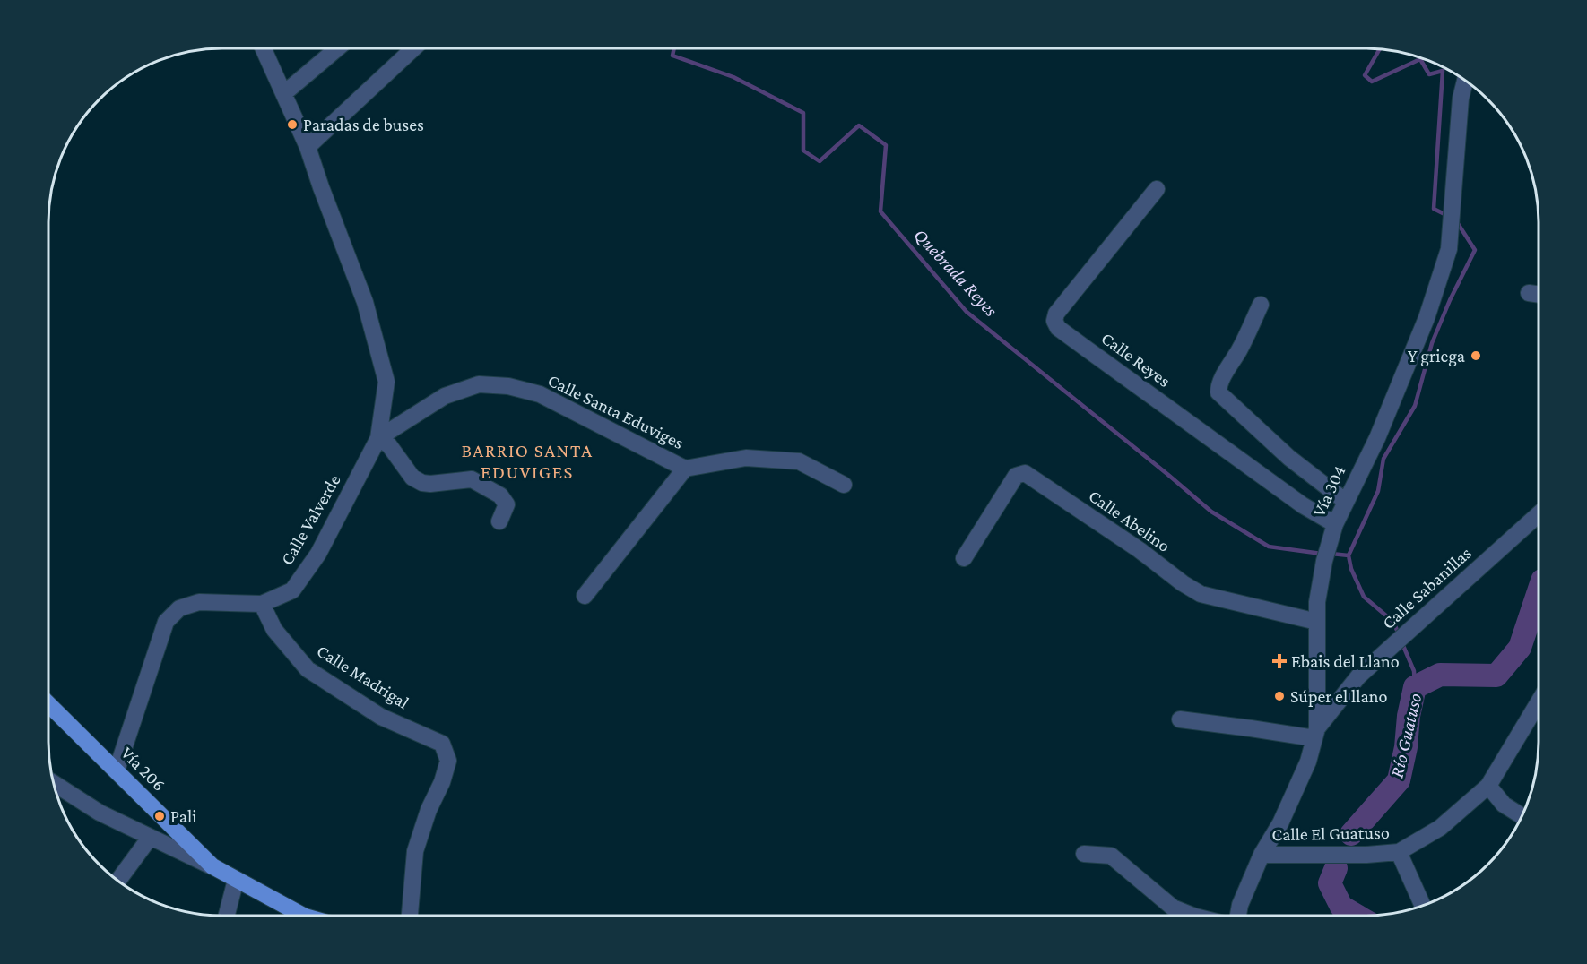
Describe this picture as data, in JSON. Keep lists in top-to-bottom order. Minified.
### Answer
{"streets":{"main road":["Vía 206"],"street":["Calle Reyes","Calle Santa Eduviges","Vía 304","Calle Valverde","Calle Abelino","Calle Sabanillas","Calle Madrigal","Calle El Guatuso"]},"crossings":[["Calle Reyes","Vía 304"],["Calle Santa Eduviges","Calle Valverde"],["Vía 304","Calle Abelino"],["Vía 304","Calle Sabanillas"],["Vía 304","Calle El Guatuso"],["Calle Valverde","Calle Madrigal"],["Calle Valverde","Vía 206"]],"districts":["BARRIO SANTA EDUVIGES"],"water":["Quebrada Reyes","Río Guatuso"],"places":{"other":["Paradas de buses","Y griega","Súper el llano","Pali"],"health":["Ebais del Llano"]}}
